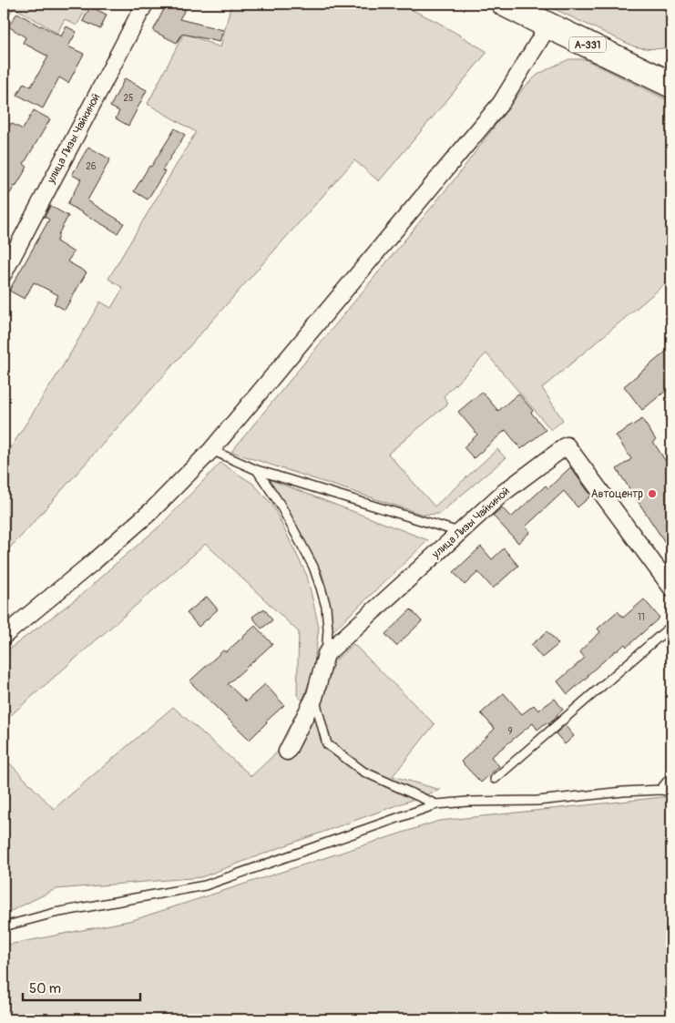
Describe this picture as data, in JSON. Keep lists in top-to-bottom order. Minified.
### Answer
{"streets":{"highway":["А-331"],"street":["улица Лизы Чайкиной"]},"places":["Автоцентр"],"house_numbers":["25","26","11","9"],"scale_bar":"50 m"}
